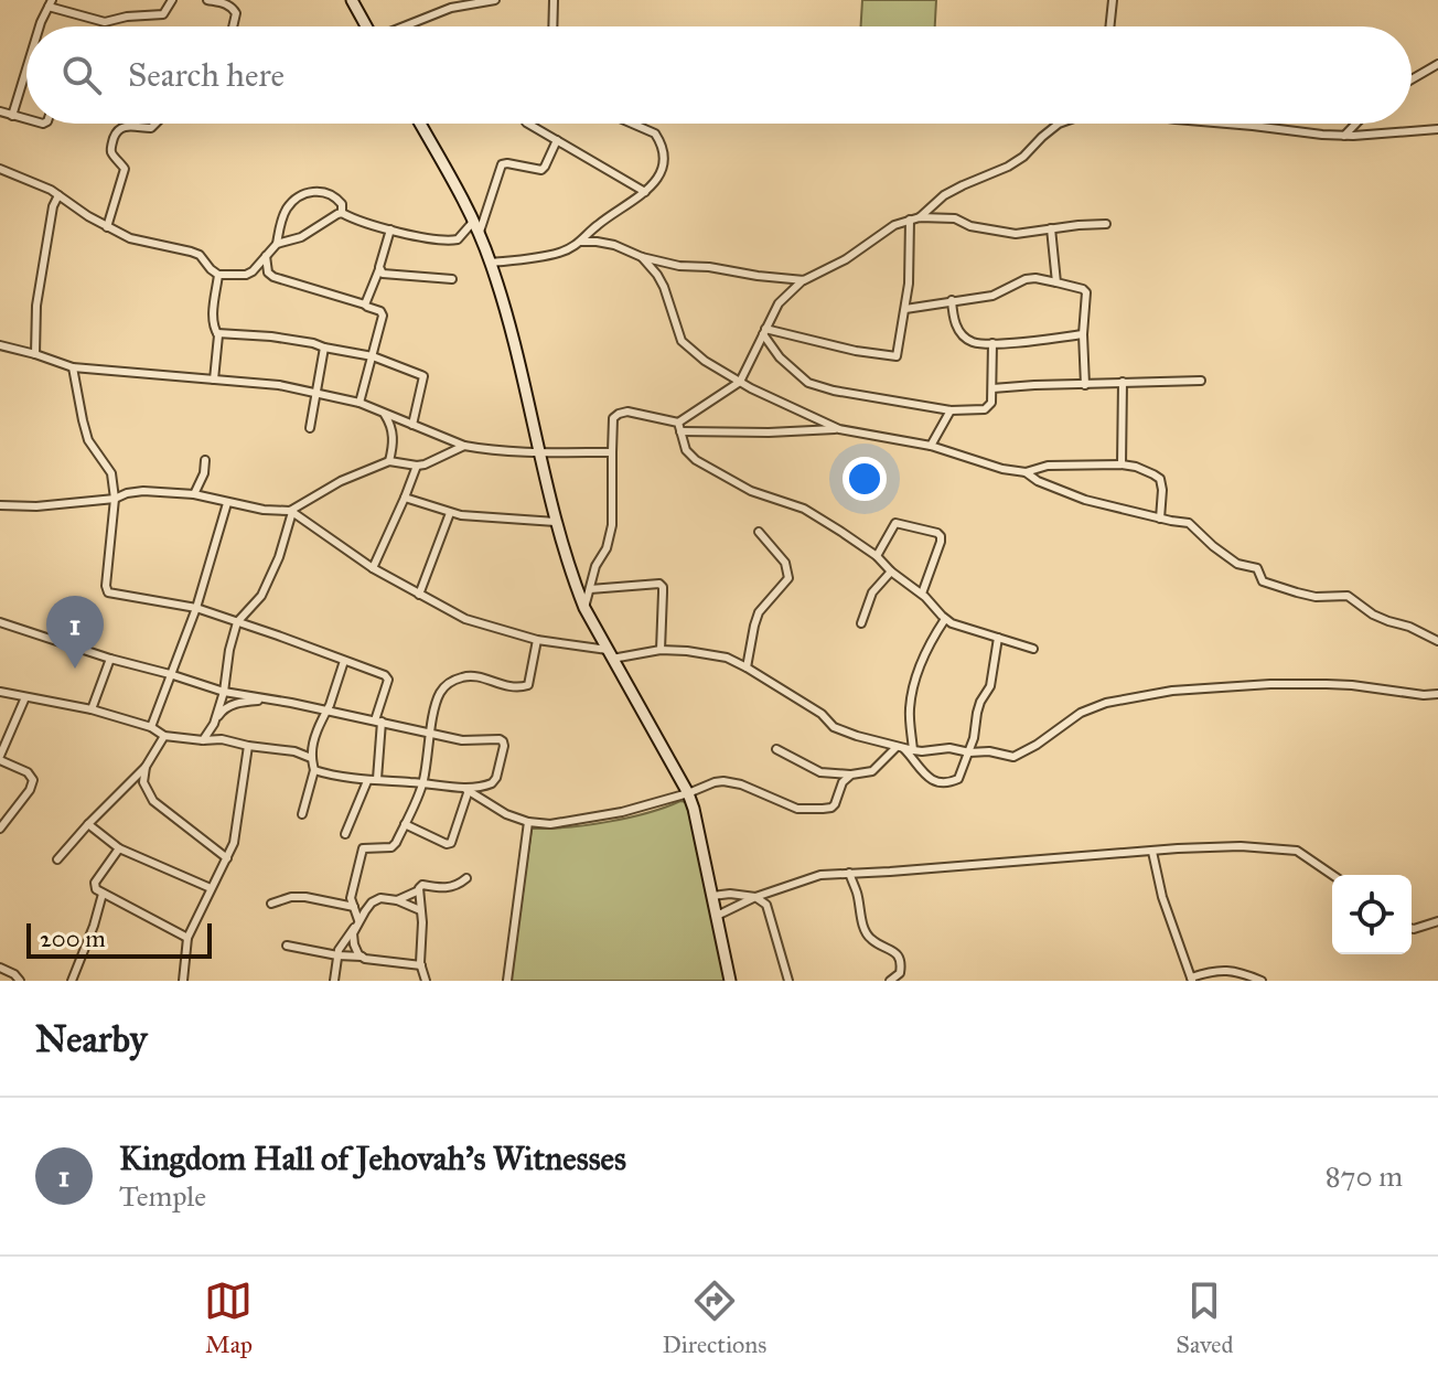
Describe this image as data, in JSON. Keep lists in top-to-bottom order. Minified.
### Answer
{"scale_bar":"200 m","page":{"search":"Search here","pins":"1","scale":"200 m","heading":"Nearby","list":[{"mark":"1","name":"Kingdom Hall of Jehovah's Witnesses","note":"Temple","value":"870 m"}],"nav":["Map","Directions","Saved"]}}
